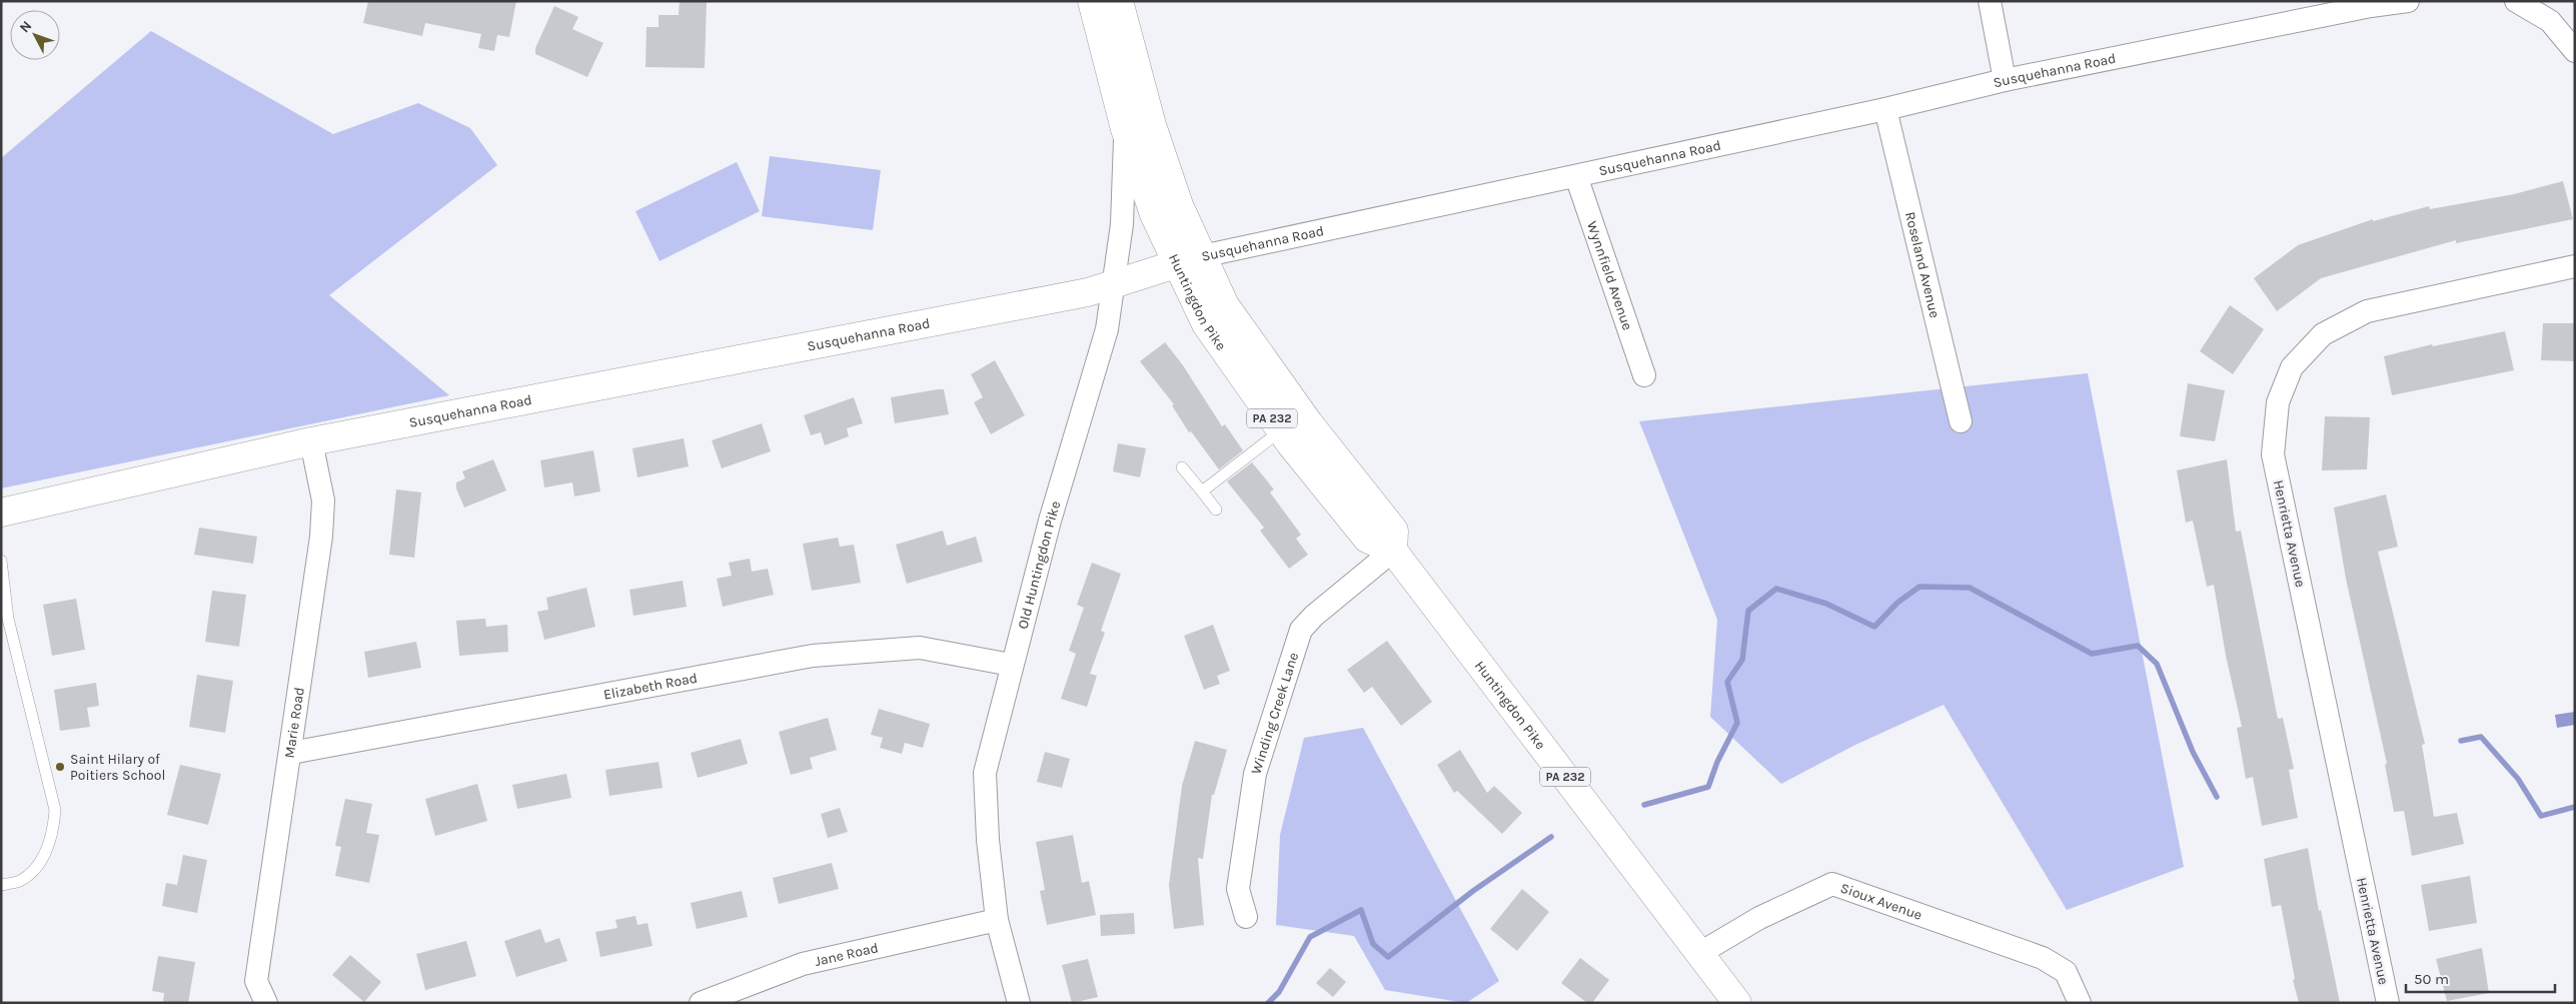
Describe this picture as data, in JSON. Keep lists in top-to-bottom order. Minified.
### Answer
{"streets":{"main road":["Susquehanna Road","Huntingdon Pike","PA 232"],"street":["Roseland Avenue","Wynnfield Avenue","Henrietta Avenue","Old Huntingdon Pike","Elizabeth Road","Winding Creek Lane","Marie Road","Sioux Avenue","Jane Road"]},"crossings":[["Susquehanna Road","Roseland Avenue"],["Susquehanna Road","Wynnfield Avenue"],["Susquehanna Road","Huntingdon Pike"],["Susquehanna Road","Old Huntingdon Pike"],["Susquehanna Road","Marie Road"],["Huntingdon Pike","Old Huntingdon Pike"],["Huntingdon Pike","Winding Creek Lane"],["Huntingdon Pike","Sioux Avenue"],["Old Huntingdon Pike","Elizabeth Road"],["Old Huntingdon Pike","Jane Road"],["Elizabeth Road","Marie Road"]],"places":["Saint Hilary of Poitiers School"],"scale_bar":"50 m","north":"top left"}
